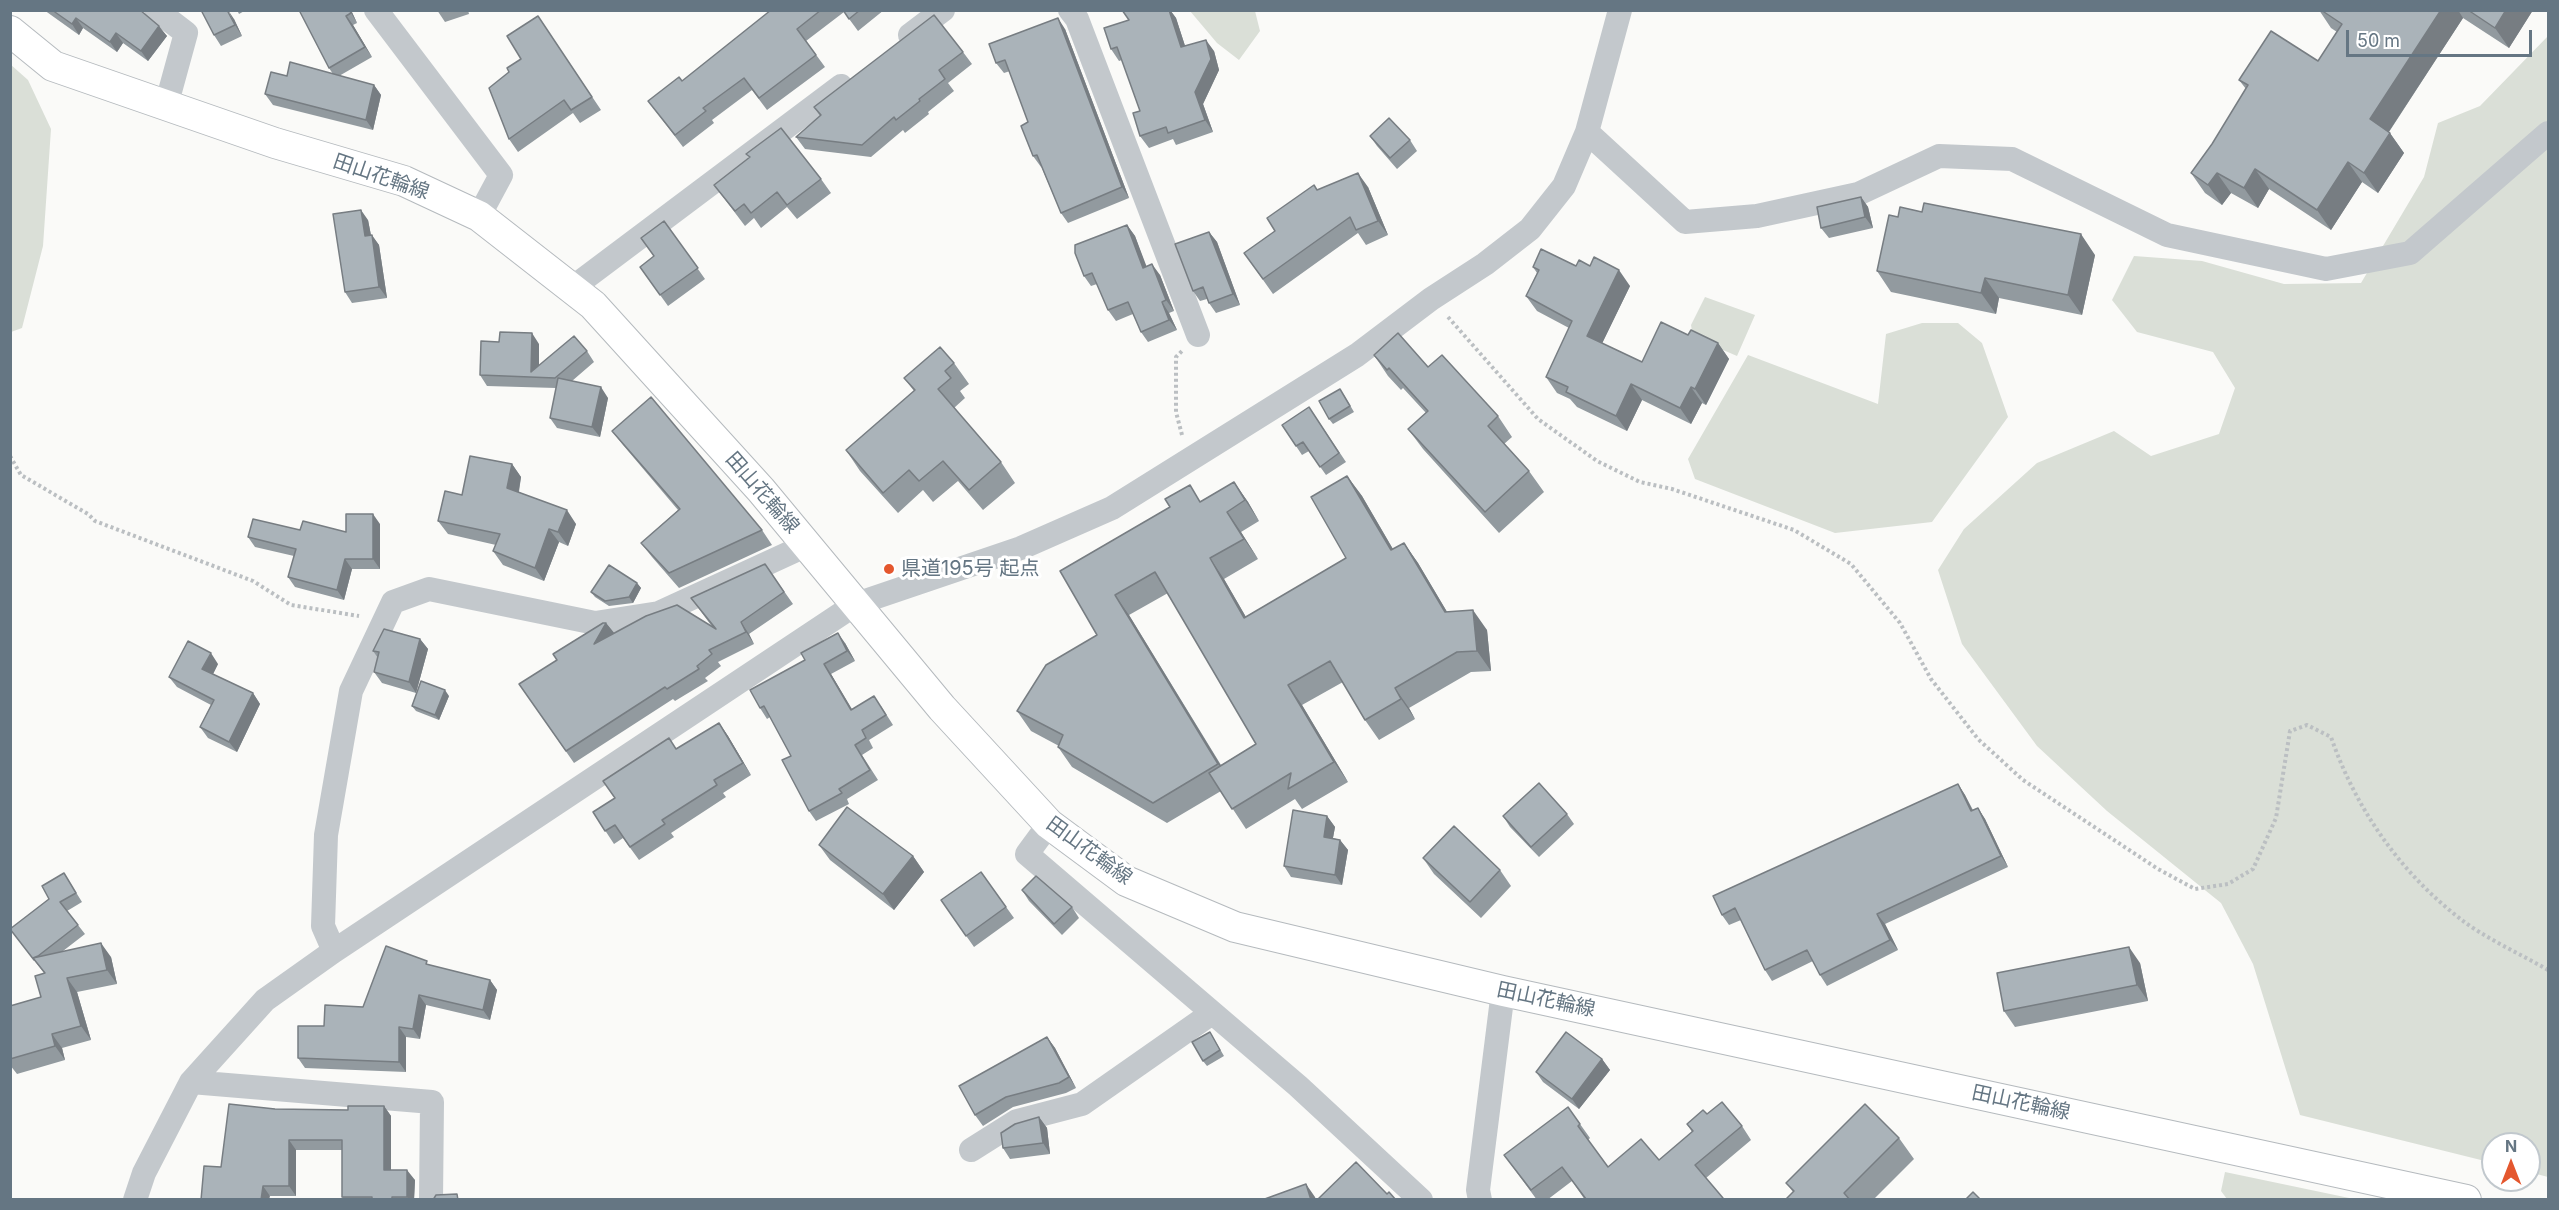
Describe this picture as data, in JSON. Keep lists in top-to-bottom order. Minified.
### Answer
{"streets":{"main road":["田山花輪線"]},"places":["県道195号 起点"],"scale_bar":"50 m","north":"top"}
